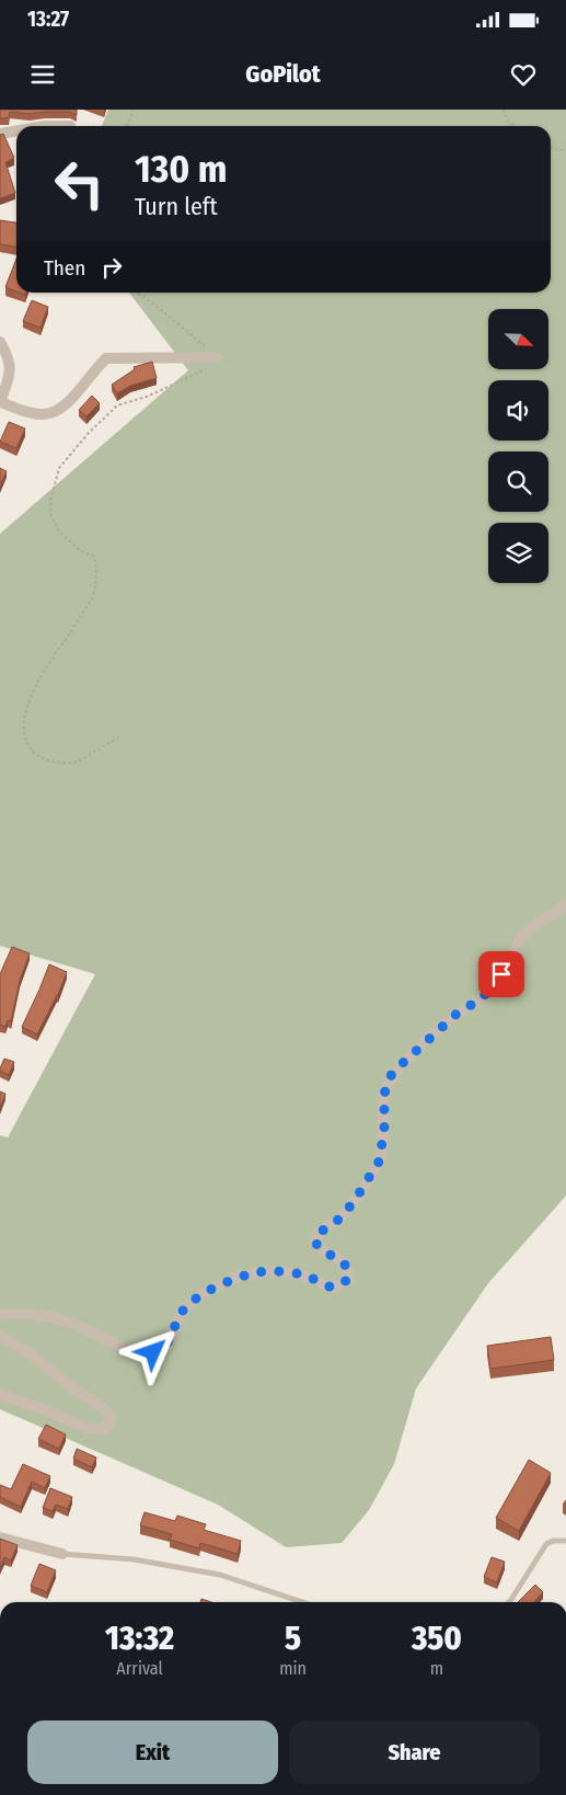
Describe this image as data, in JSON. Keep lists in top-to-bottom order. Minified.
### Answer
{"north":"bottom right","page":{"status":"13:27","header":"GoPilot","turn":["130 m","Turn left"],"then":"Then","eta":["13:32","Arrival","5","min","350","m"],"buttons":["Exit","Share"]}}
